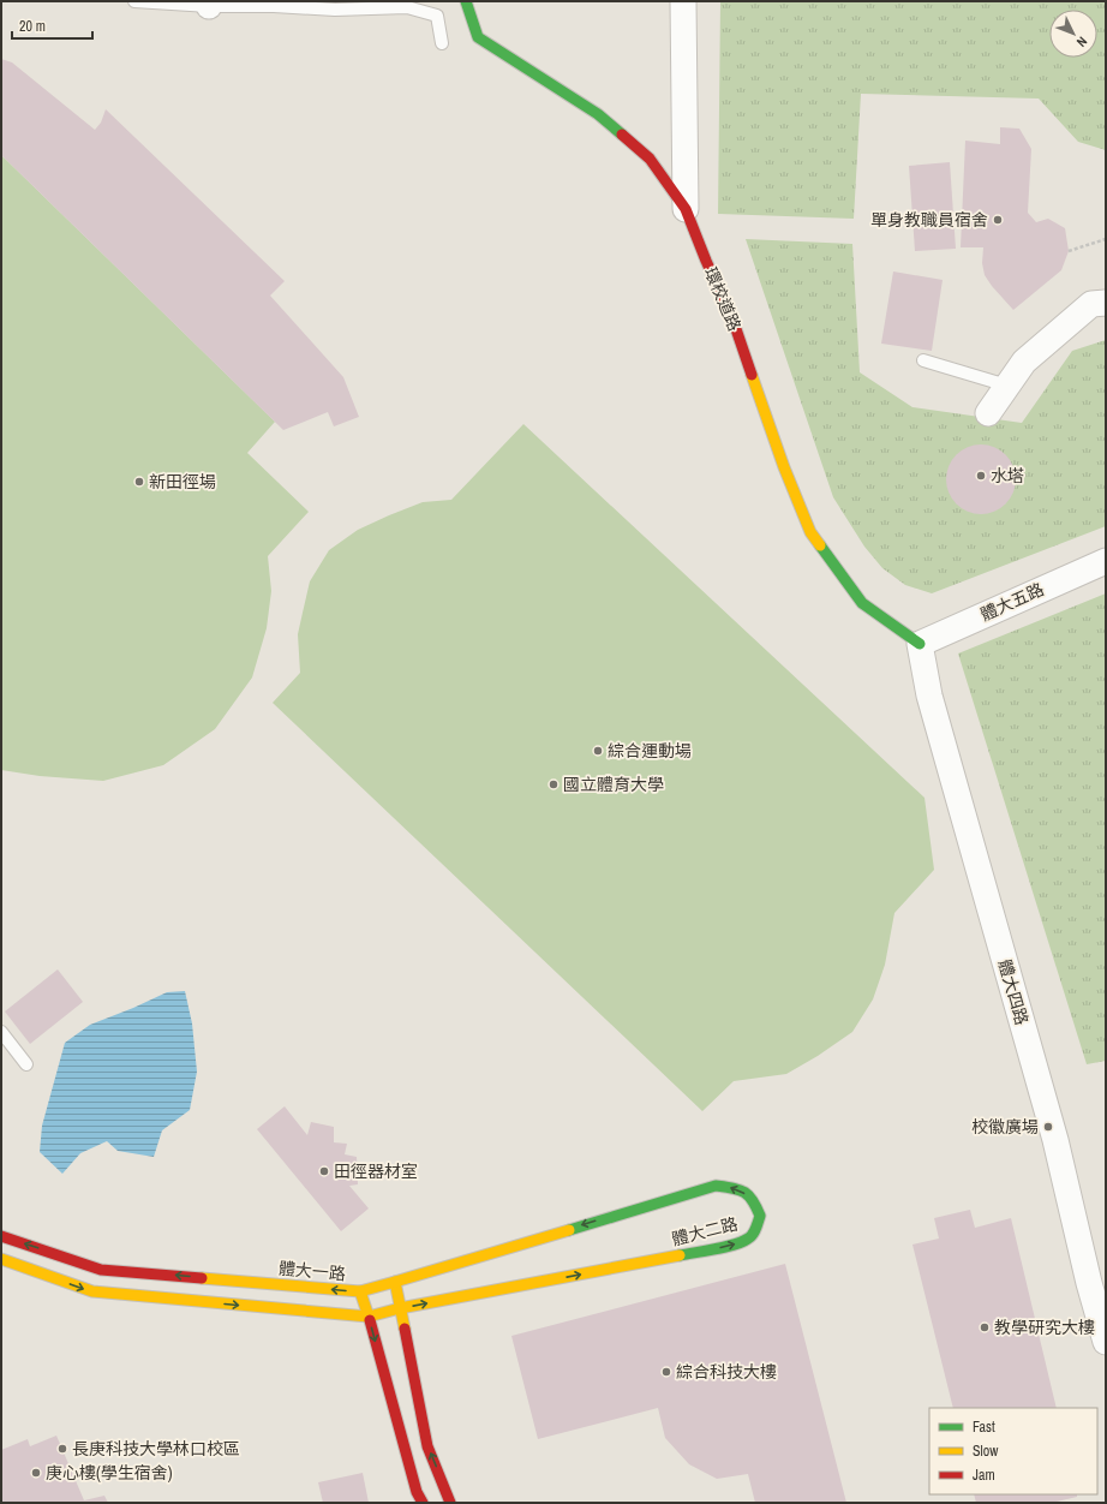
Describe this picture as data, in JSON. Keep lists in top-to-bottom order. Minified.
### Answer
{"streets":{"street":["環校道路","體大五路","體大四路","體大二路","體大一路"]},"crossings":[["環校道路","體大五路"],["環校道路","體大四路"],["體大五路","體大四路"],["體大二路","體大一路"]],"places":["單身教職員宿舍","水塔","新田徑場","綜合運動場","國立體育大學","校徽廣場","田徑器材室","教學研究大樓","綜合科技大樓","長庚科技大學林口校區","庚心樓(學生宿舍)"],"legend":["Fast","Slow","Jam"],"scale_bar":"20 m","north":"bottom right"}
